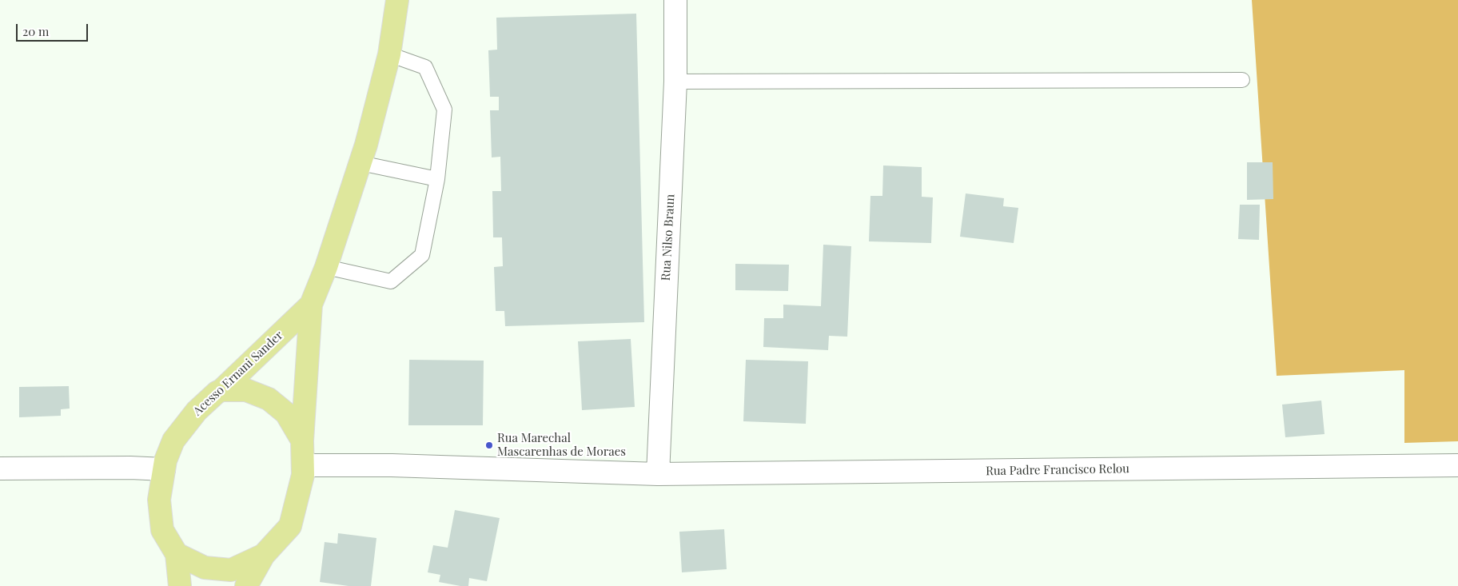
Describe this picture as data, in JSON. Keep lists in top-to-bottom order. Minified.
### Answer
{"streets":{"highway":["Acesso Ernani Sander"],"street":["Rua Nilso Braun","Rua Padre Francisco Relou"]},"crossings":[["Rua Nilso Braun","Rua Padre Francisco Relou"]],"places":["Rua Marechal Mascarenhas de Moraes"],"scale_bar":"20 m"}
